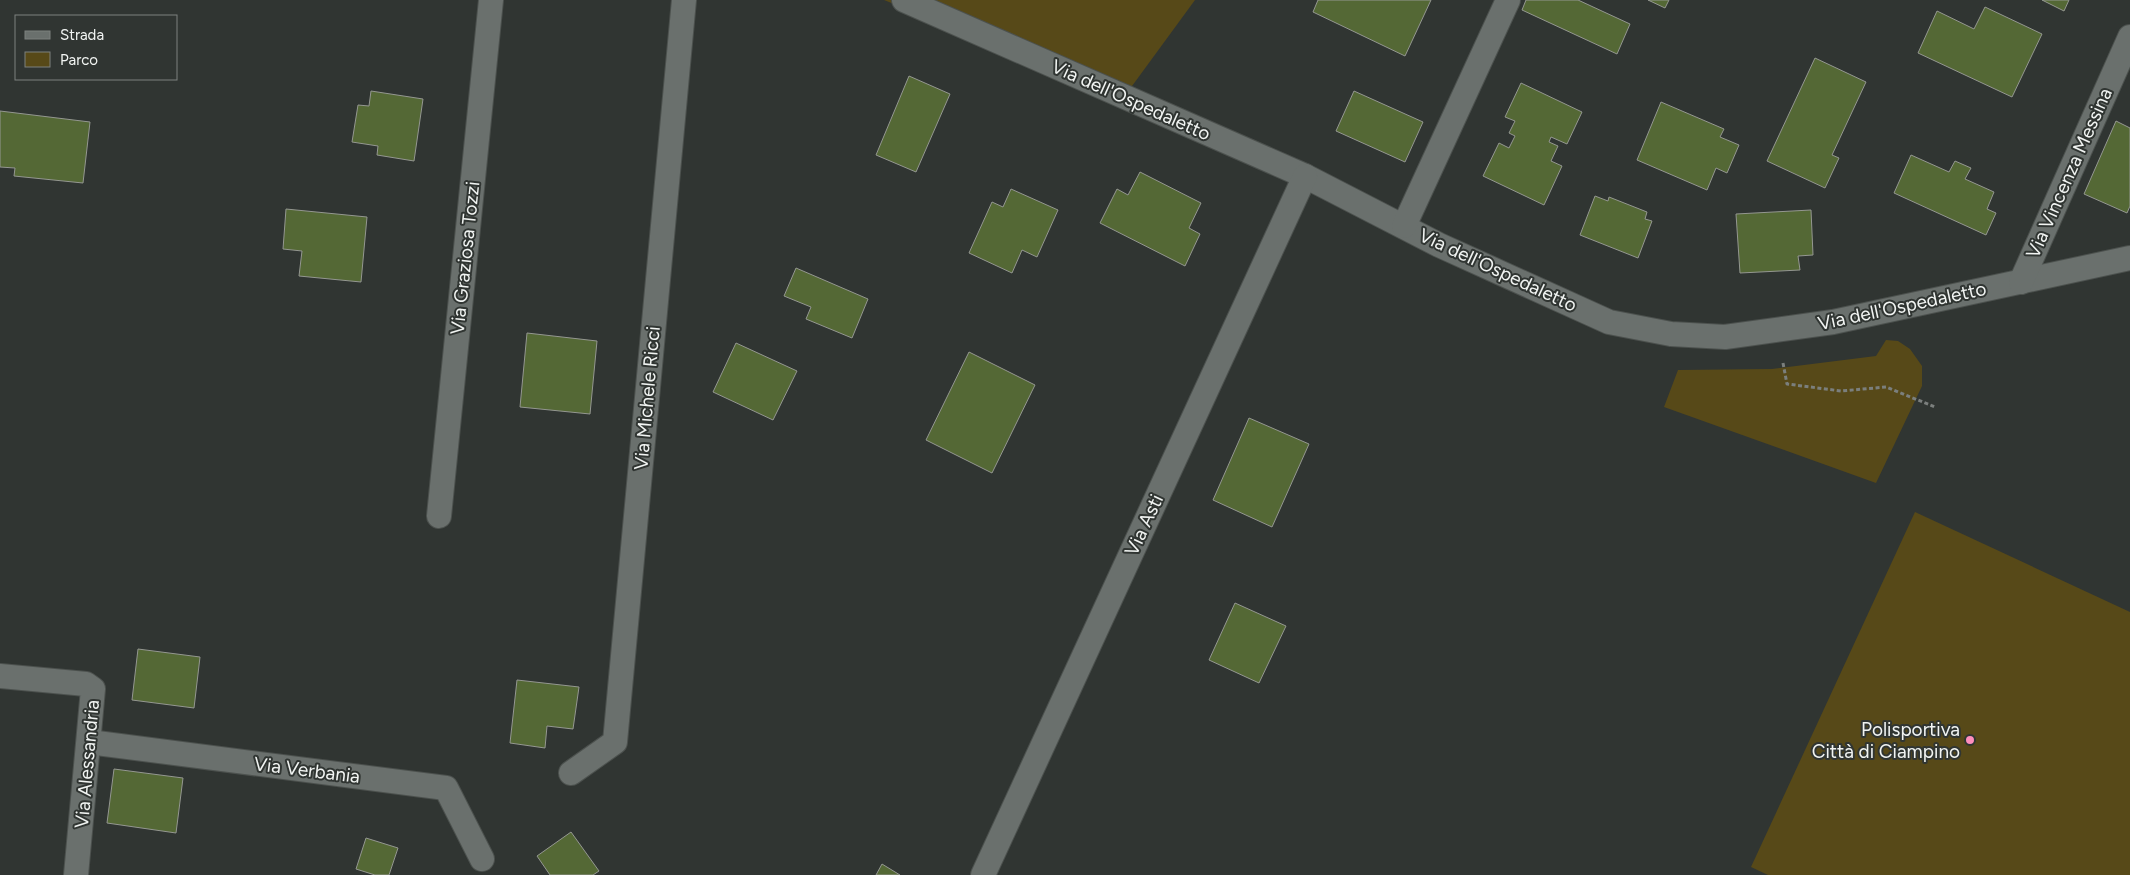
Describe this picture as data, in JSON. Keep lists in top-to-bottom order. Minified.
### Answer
{"streets":{"street":["Via dell'Ospedaletto","Via Vincenza Messina","Via Graziosa Tozzi","Via Michele Ricci","Via Asti","Via Alessandria","Via Verbania"]},"crossings":[["Via dell'Ospedaletto","Via Vincenza Messina"],["Via dell'Ospedaletto","Via Asti"],["Via Alessandria","Via Verbania"]],"places":["Polisportiva Città di Ciampino"],"legend":["Strada","Parco"]}
